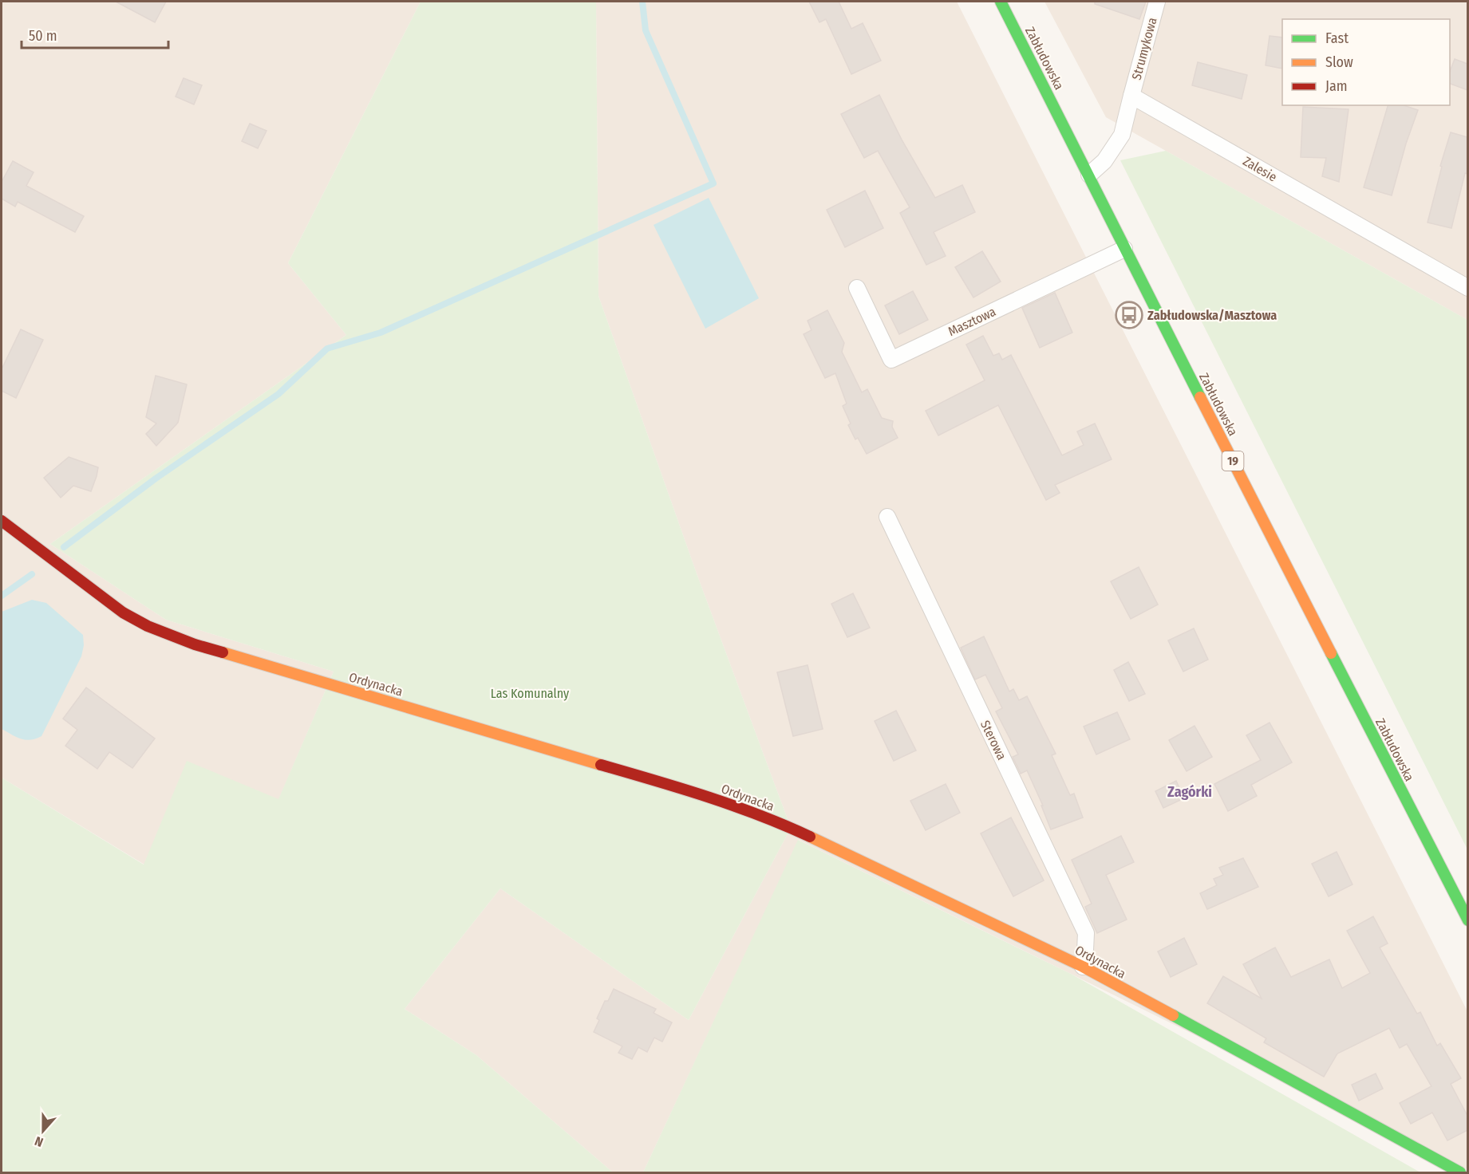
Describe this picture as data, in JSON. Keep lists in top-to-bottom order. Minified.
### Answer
{"streets":{"main road":["Zabłudowska","19","Ordynacka"],"street":["Strumykowa","Zalesie","Masztowa","Sterowa"]},"crossings":[["Strumykowa","Zalesie"],["Zabłudowska","Masztowa"],["Ordynacka","Sterowa"]],"districts":["Zagórki"],"parks":["Las Komunalny"],"places":{"bus stop":["Zabłudowska/Masztowa"]},"legend":["Fast","Slow","Jam"],"scale_bar":"50 m","north":"bottom"}
